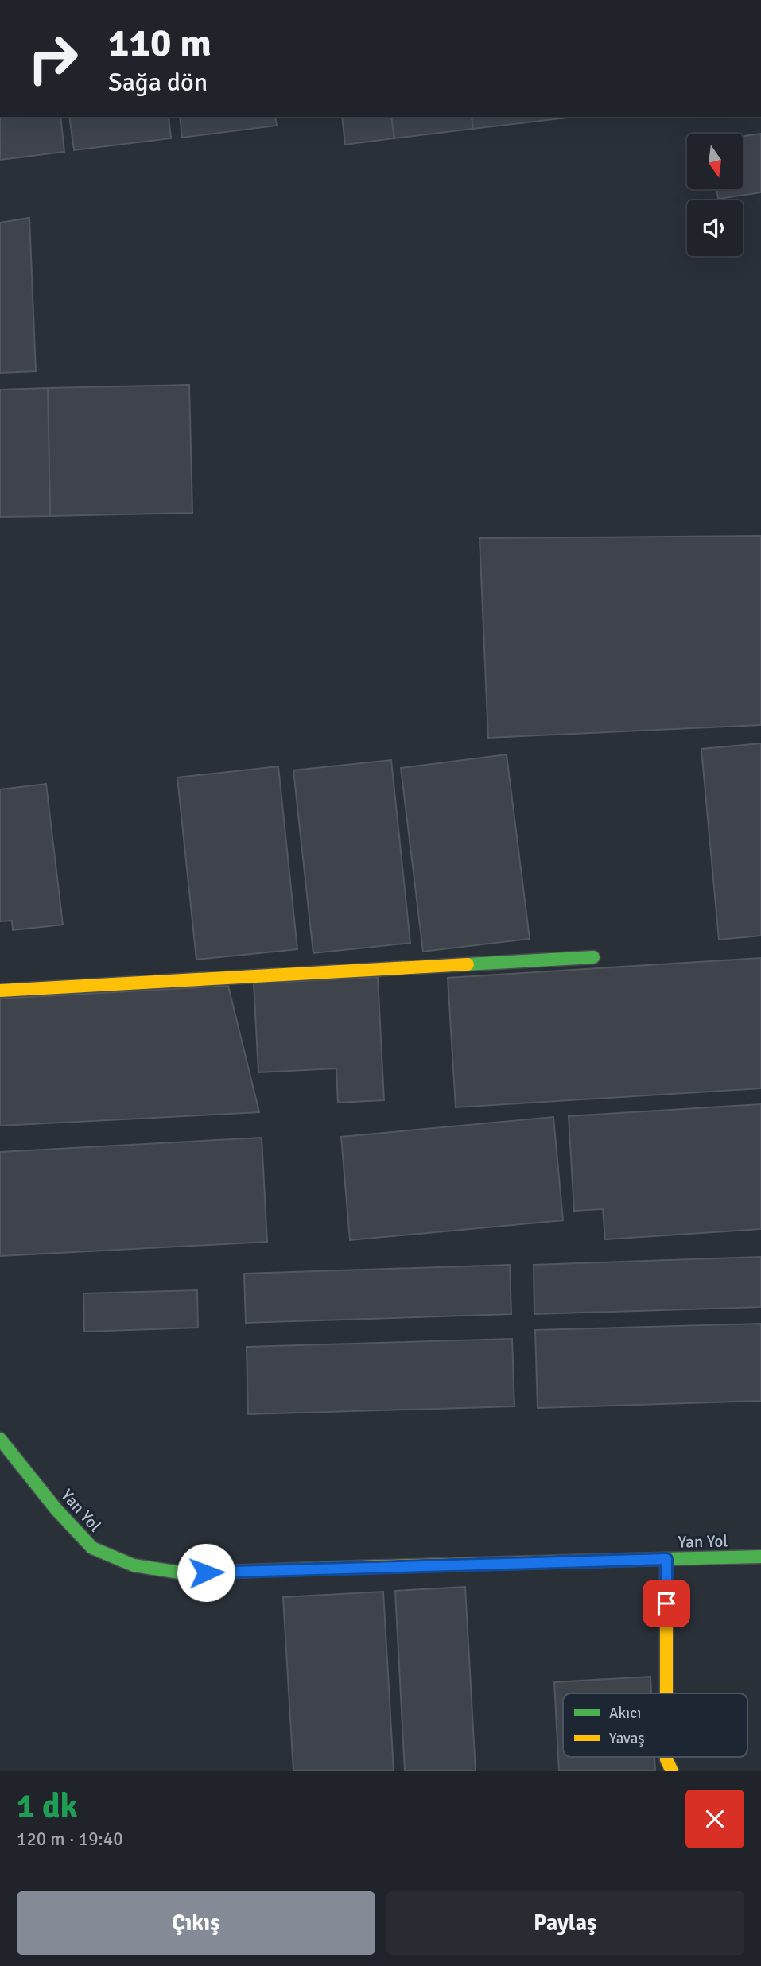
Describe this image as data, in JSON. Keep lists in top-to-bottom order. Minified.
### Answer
{"streets":{"street":["Yan Yol"]},"legend":["Akıcı","Yavaş"],"north":"bottom","page":{"turn":["110 m","Sağa dön"],"heading":["1 dk","120 m · 19:40"],"buttons":["Çıkış","Paylaş"]}}
